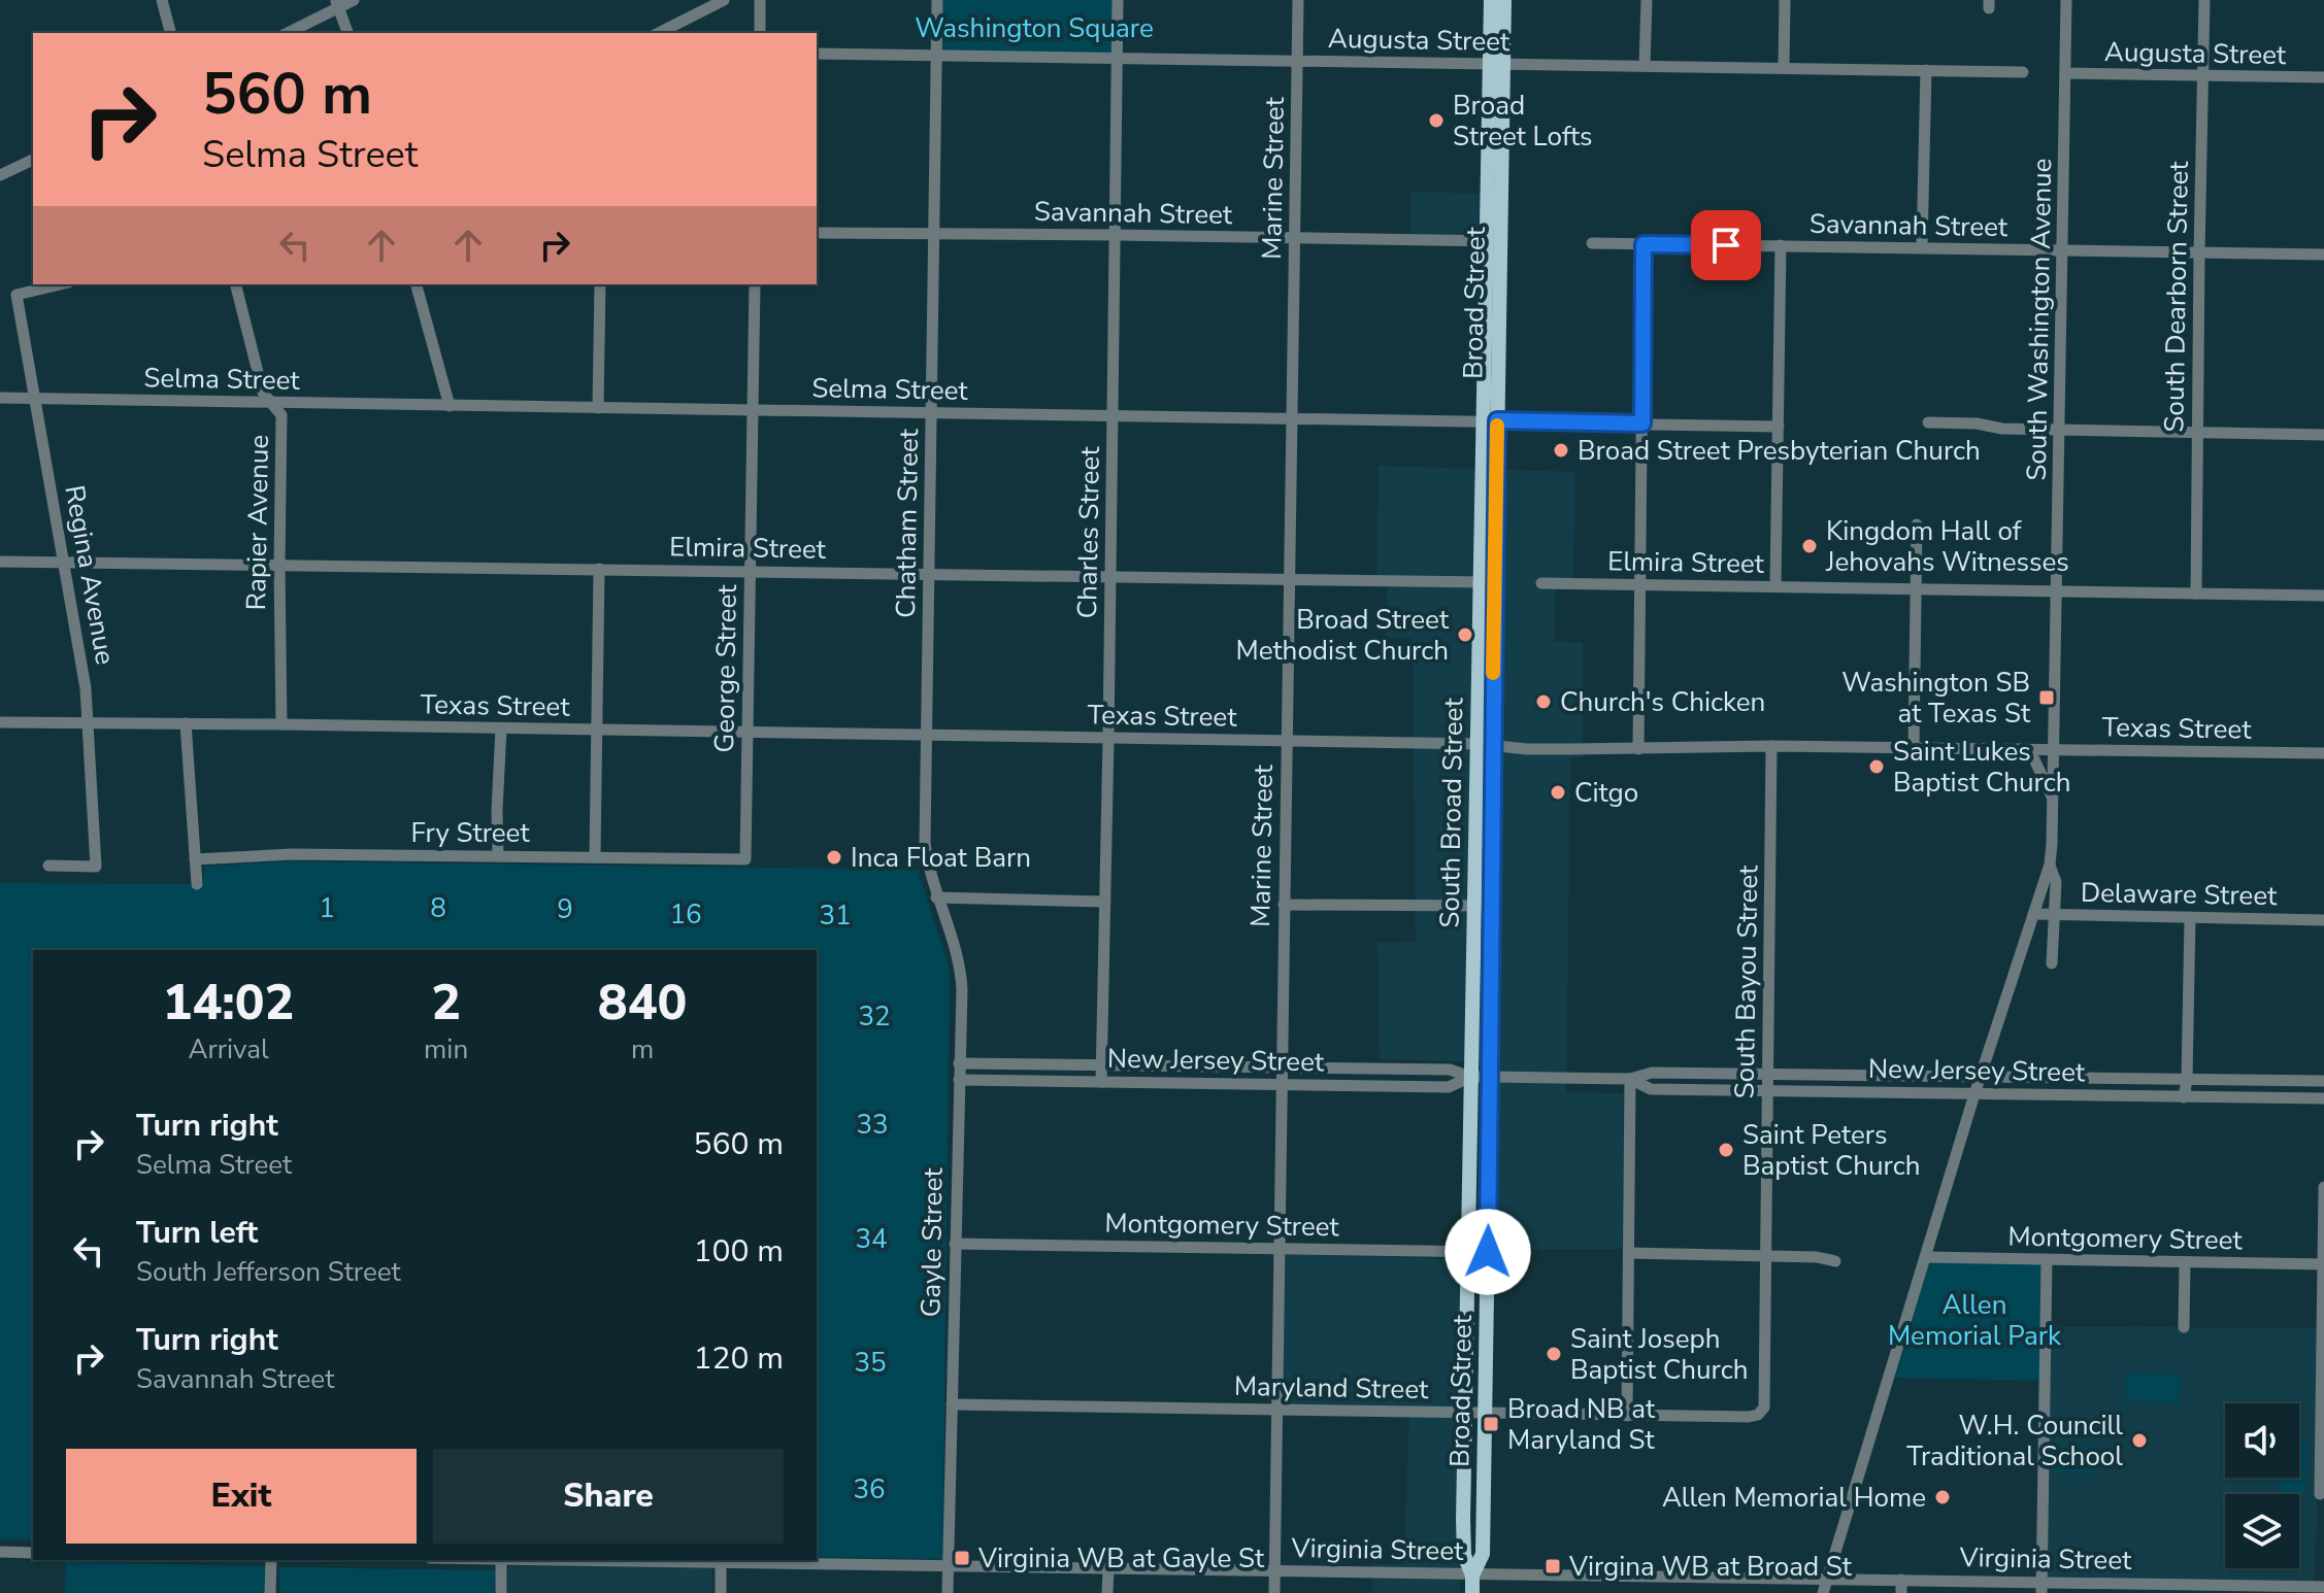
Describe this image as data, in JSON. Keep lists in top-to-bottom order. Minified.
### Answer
{"streets":{"main road":["Broad Street","South Broad Street"],"street":["Augusta Street","Marine Street","Savannah Street","South Dearborn Street","South Washington Avenue","Selma Street","Rapier Avenue","Chatham Street","Charles Street","Elmira Street","Regina Avenue","George Street","Texas Street","Fry Street","Delaware Street","South Bayou Street","New Jersey Street","Montgomery Street","Gayle Street","Maryland Street","Virginia Street"]},"crossings":[["Augusta Street","Marine Street"],["Augusta Street","South Dearborn Street"],["Augusta Street","Broad Street"],["Augusta Street","South Washington Avenue"],["Augusta Street","Chatham Street"],["Augusta Street","Charles Street"],["Marine Street","Savannah Street"],["Marine Street","Selma Street"],["Marine Street","Elmira Street"],["Marine Street","Texas Street"],["Marine Street","New Jersey Street"],["Marine Street","Montgomery Street"],["Marine Street","Maryland Street"],["Marine Street","Virginia Street"],["Savannah Street","South Dearborn Street"],["Savannah Street","Broad Street"],["Savannah Street","South Washington Avenue"],["Savannah Street","Chatham Street"],["Savannah Street","Charles Street"],["South Dearborn Street","Elmira Street"],["Broad Street","Selma Street"],["Broad Street","Elmira Street"],["Broad Street","Texas Street"],["Broad Street","South Broad Street"],["Broad Street","New Jersey Street"],["Broad Street","Montgomery Street"],["Broad Street","Maryland Street"],["Broad Street","Virginia Street"],["South Washington Avenue","Elmira Street"],["South Washington Avenue","Texas Street"],["South Washington Avenue","Delaware Street"],["South Washington Avenue","New Jersey Street"],["South Washington Avenue","Montgomery Street"],["South Washington Avenue","Virginia Street"],["Selma Street","Rapier Avenue"],["Selma Street","Chatham Street"],["Selma Street","Charles Street"],["Selma Street","Regina Avenue"],["Selma Street","George Street"],["Rapier Avenue","Elmira Street"],["Rapier Avenue","Texas Street"],["Chatham Street","Elmira Street"],["Chatham Street","Texas Street"],["Chatham Street","Gayle Street"],["Charles Street","Elmira Street"],["Charles Street","Texas Street"],["Charles Street","New Jersey Street"],["Elmira Street","Regina Avenue"],["Elmira Street","George Street"],["Regina Avenue","Texas Street"],["George Street","Texas Street"],["George Street","Fry Street"],["Texas Street","South Broad Street"],["Texas Street","South Bayou Street"],["South Broad Street","New Jersey Street"],["South Broad Street","Montgomery Street"],["South Broad Street","Maryland Street"],["South Broad Street","Virginia Street"],["South Bayou Street","New Jersey Street"],["South Bayou Street","Maryland Street"],["New Jersey Street","Gayle Street"],["Montgomery Street","Gayle Street"],["Gayle Street","Maryland Street"],["Gayle Street","Virginia Street"]],"parks":["Washington Square","1","8","9","16","31","32","33","34","Allen Memorial Park","35","36"],"places":{"other":["Broad Street Lofts","Broad Street Presbyterian Church","Kingdom Hall of Jehovahs Witnesses","Broad Street Methodist Church","Church's Chicken","Saint Lukes Baptist Church","Citgo","Inca Float Barn","Saint Peters Baptist Church","Saint Joseph Baptist Church","W.H. Councill Traditional School","Allen Memorial Home"],"transit":["Washington SB at Texas St","Broad NB at Maryland St","Virginia WB at Gayle St","Virgina WB at Broad St"]},"page":{"turn":["560 m","Selma Street"],"eta":["14:02","Arrival","2","min","840","m"],"list":[{"name":"Turn right","note":"Selma Street","value":"560 m"},{"name":"Turn left","note":"South Jefferson Street","value":"100 m"},{"name":"Turn right","note":"Savannah Street","value":"120 m"}],"buttons":["Exit","Share"]}}
